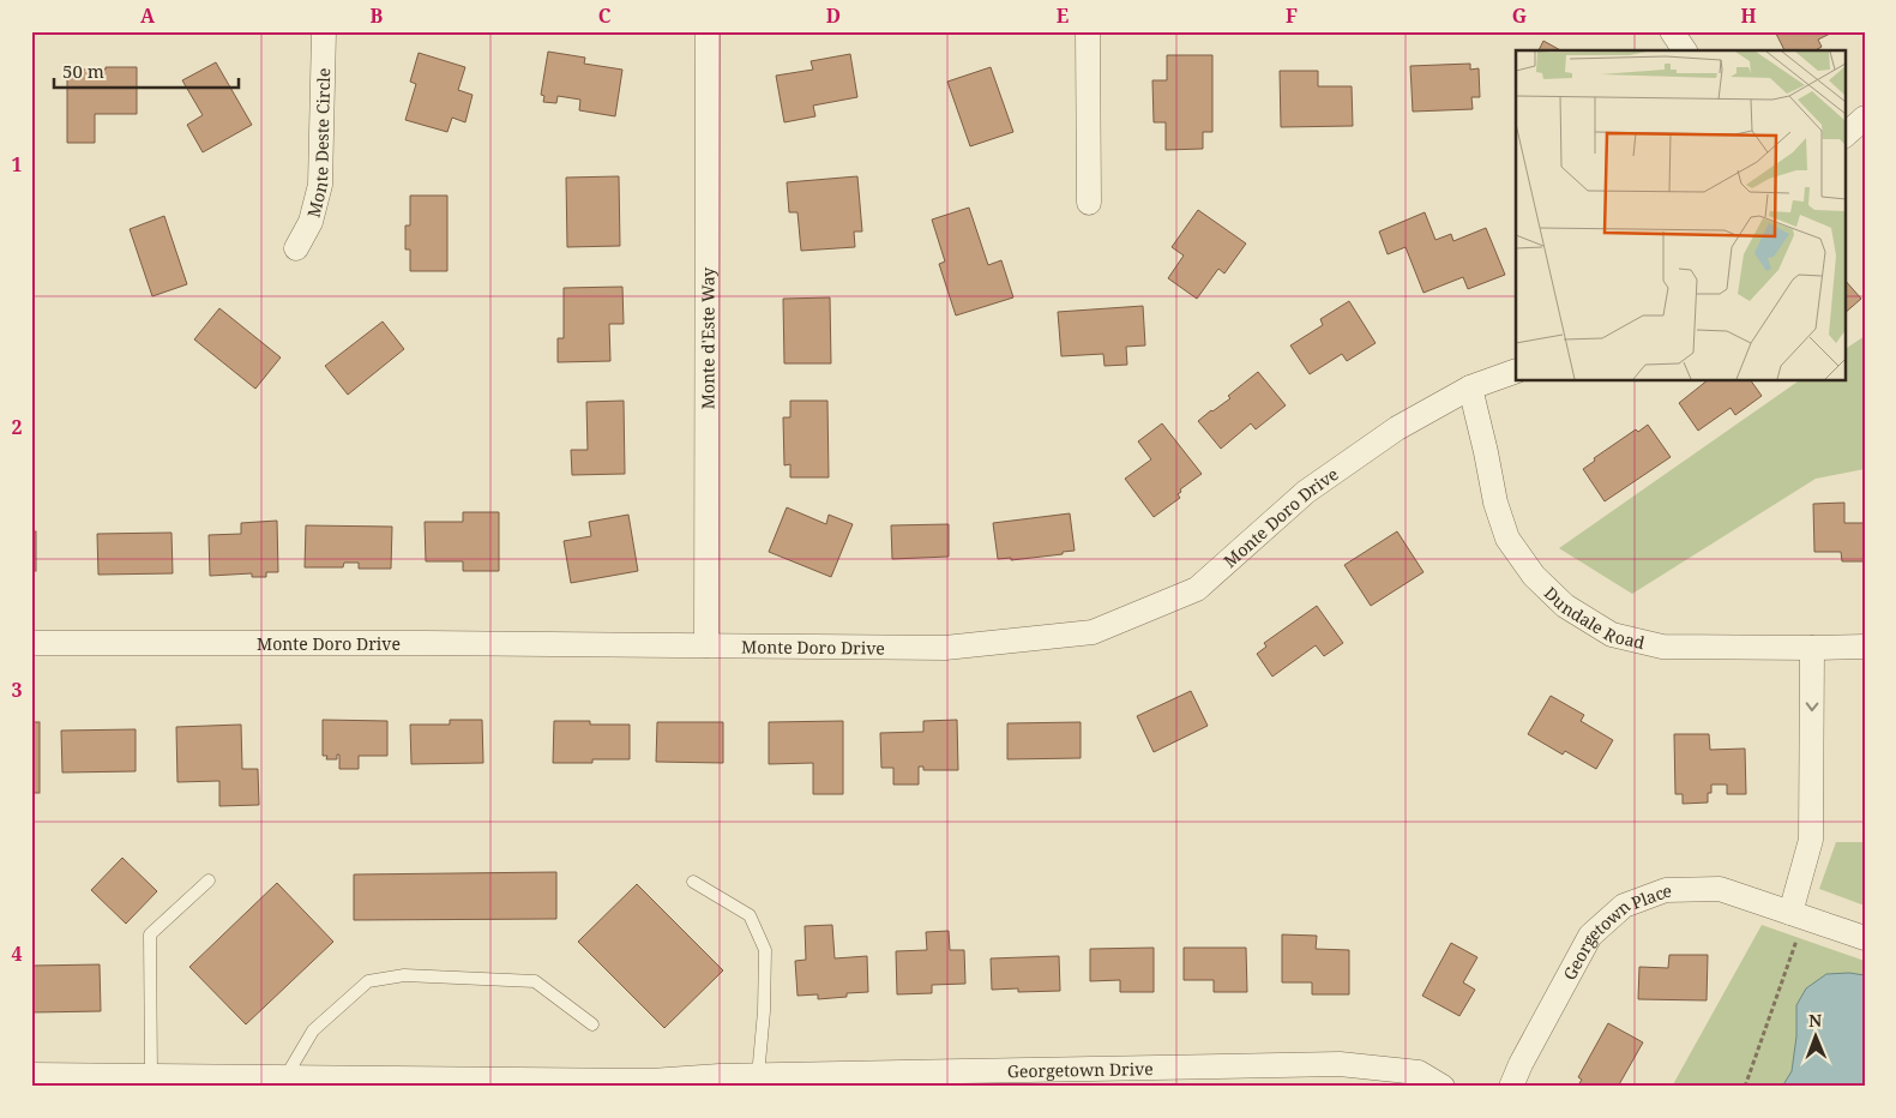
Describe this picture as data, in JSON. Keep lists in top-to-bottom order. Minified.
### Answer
{"streets":{"street":["Monte Deste Circle","Monte d'Este Way","Monte Doro Drive","Dundale Road","Georgetown Place","Georgetown Drive"]},"crossings":[["Monte d'Este Way","Monte Doro Drive"],["Monte Doro Drive","Dundale Road"]],"scale_bar":"50 m","north":"top","grid":{"columns":["A","B","C","D","E","F","G","H"],"rows":["1","2","3","4"]}}
